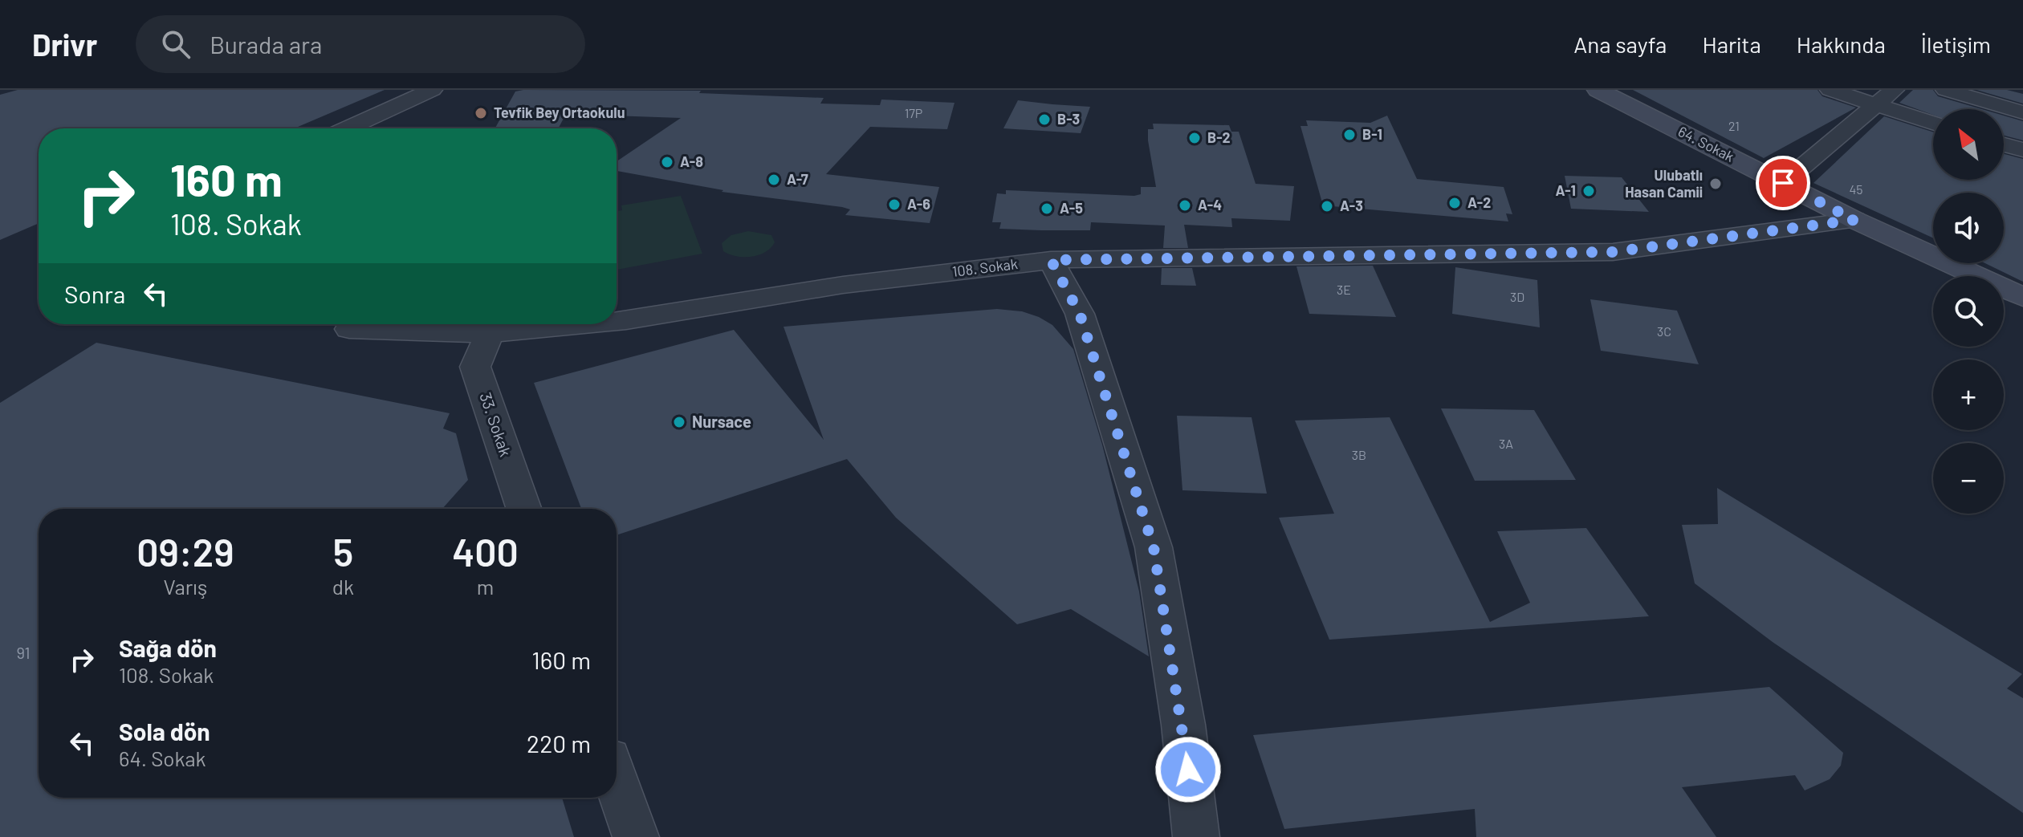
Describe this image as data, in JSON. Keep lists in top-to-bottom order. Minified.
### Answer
{"streets":{"street":["64. Sokak","108. Sokak","33. Sokak"]},"crossings":[["64. Sokak","108. Sokak"],["108. Sokak","33. Sokak"]],"places":["Tevfik Bey Ortaokulu","B-3","B-1","B-2","A-8","A-7","Ulubatlı Hasan Camii","A-1","A-2","A-6","A-4","A-3","A-5","Nursace"],"house_numbers":["17P","21","45","3E","3D","3C","3A","3B","91"],"north":"top left","page":{"header":"Drivr","search":"Burada ara","nav":["Ana sayfa","Harita","Hakkında","İletişim"],"map_buttons":["+","−"],"turn":["160 m","108. Sokak"],"then":"Sonra","eta":["09:29","Varış","5","dk","400","m"],"list":[{"name":"Sağa dön","note":"108. Sokak","value":"160 m"},{"name":"Sola dön","note":"64. Sokak","value":"220 m"}]}}
